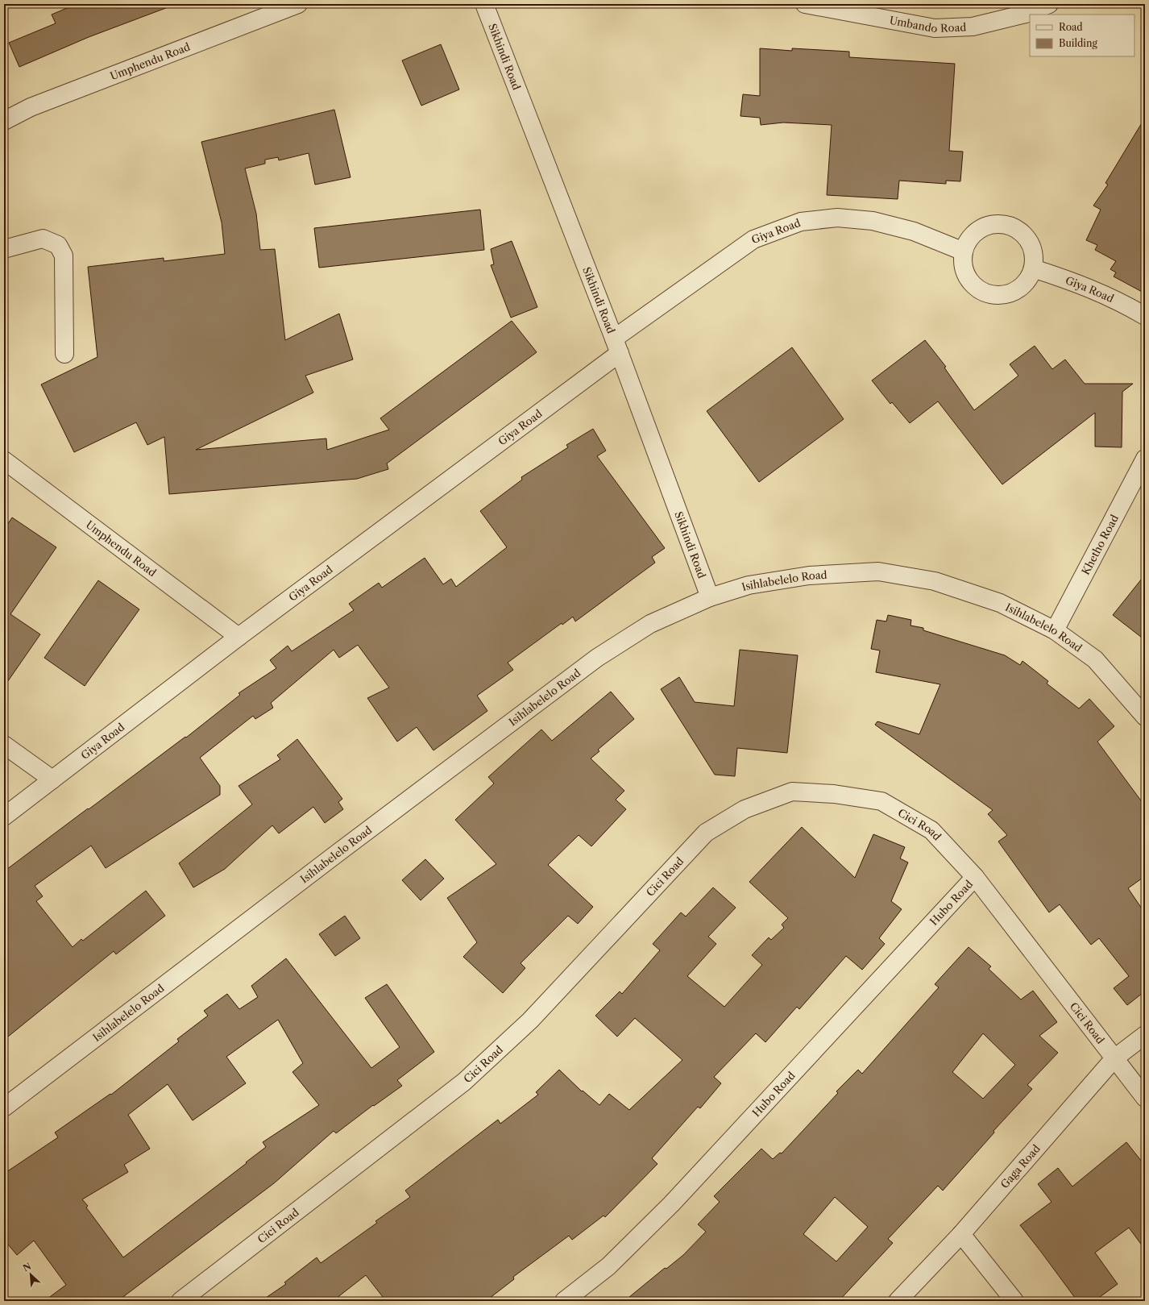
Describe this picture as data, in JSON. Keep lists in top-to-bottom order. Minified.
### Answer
{"streets":{"street":["Umbando Road","Sikhindi Road","Umphendu Road","Giya Road","Khetho Road","Isihlabelelo Road","Cici Road","Hubo Road","Gaga Road"]},"crossings":[["Sikhindi Road","Giya Road"],["Sikhindi Road","Isihlabelelo Road"],["Umphendu Road","Giya Road"],["Khetho Road","Isihlabelelo Road"],["Cici Road","Hubo Road"],["Cici Road","Gaga Road"]],"legend":["Road","Building"],"north":"top left"}
